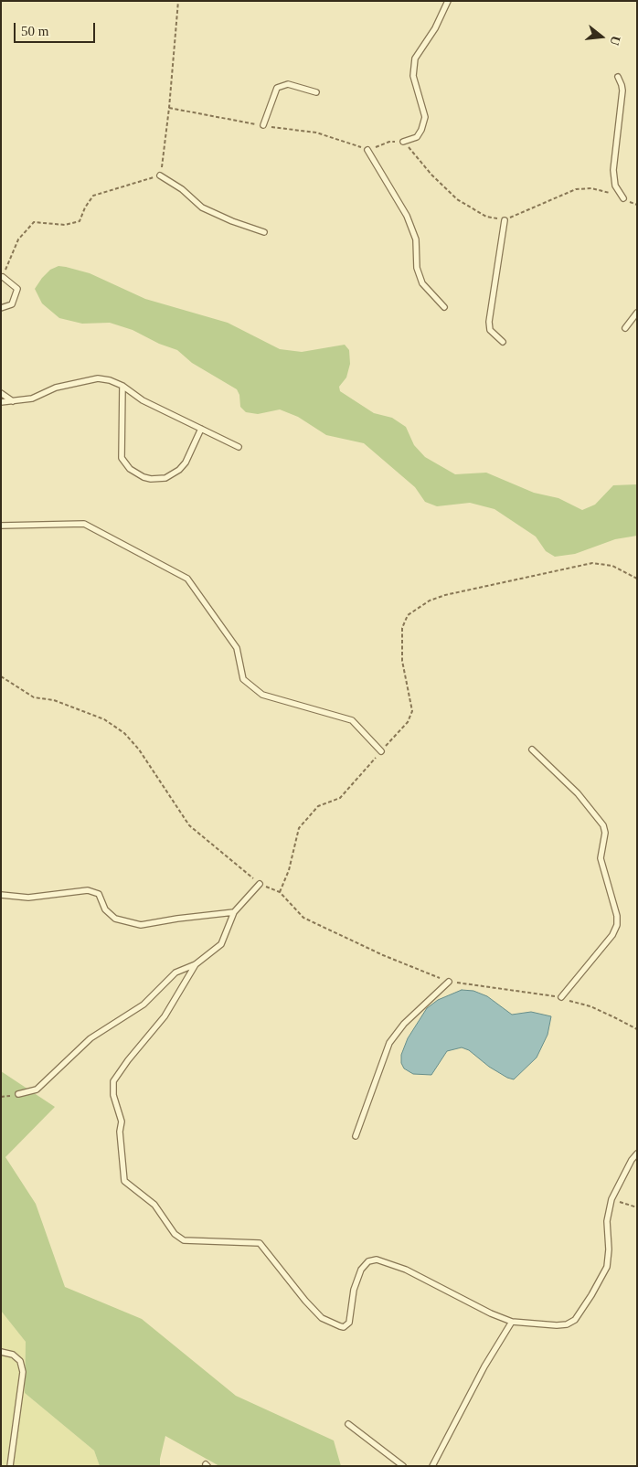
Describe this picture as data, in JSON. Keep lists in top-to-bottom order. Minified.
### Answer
{"scale_bar":"50 m","north":"right"}
